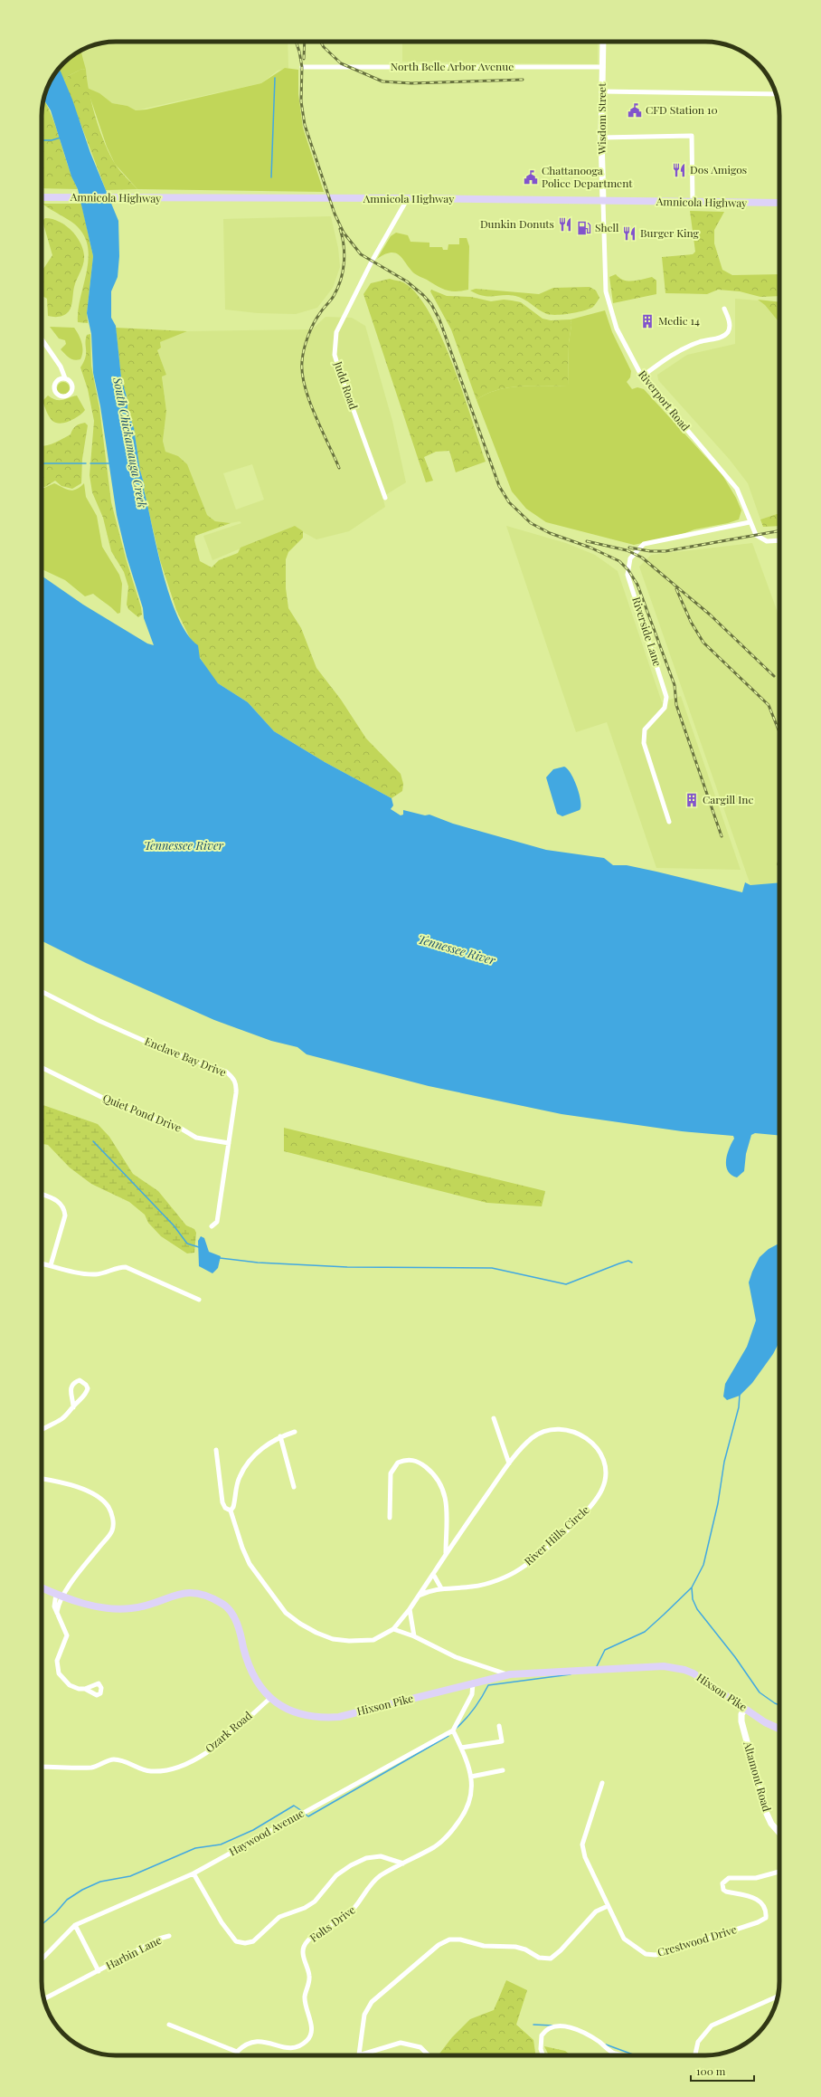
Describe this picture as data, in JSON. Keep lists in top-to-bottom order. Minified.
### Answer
{"streets":{"main road":["Amnicola Highway","Hixson Pike"],"street":["North Belle Arbor Avenue","Wisdom Street","Judd Road","Riverport Road","Riverside Lane","Enclave Bay Drive","Quiet Pond Drive","River Hills Circle","Ozark Road","Altamont Road","Haywood Avenue","Folts Drive","Crestwood Drive","Harbin Lane"]},"crossings":[["North Belle Arbor Avenue","Wisdom Street"],["Wisdom Street","Amnicola Highway"],["Wisdom Street","Riverport Road"],["Amnicola Highway","Judd Road"],["Amnicola Highway","Riverport Road"],["Riverport Road","Riverside Lane"],["Enclave Bay Drive","Quiet Pond Drive"],["Hixson Pike","Ozark Road"],["Hixson Pike","Altamont Road"],["Haywood Avenue","Folts Drive"]],"water":["South Chickamauga Creek","Tennessee River"],"places":{"public building":["CFD Station 10","Chattanooga Police Department"],"restaurant":["Dos Amigos","Dunkin Donuts","Burger King"],"fuel station":["Shell"],"building":["Medic 14","Cargill Inc"]},"scale_bar":"100 m"}
